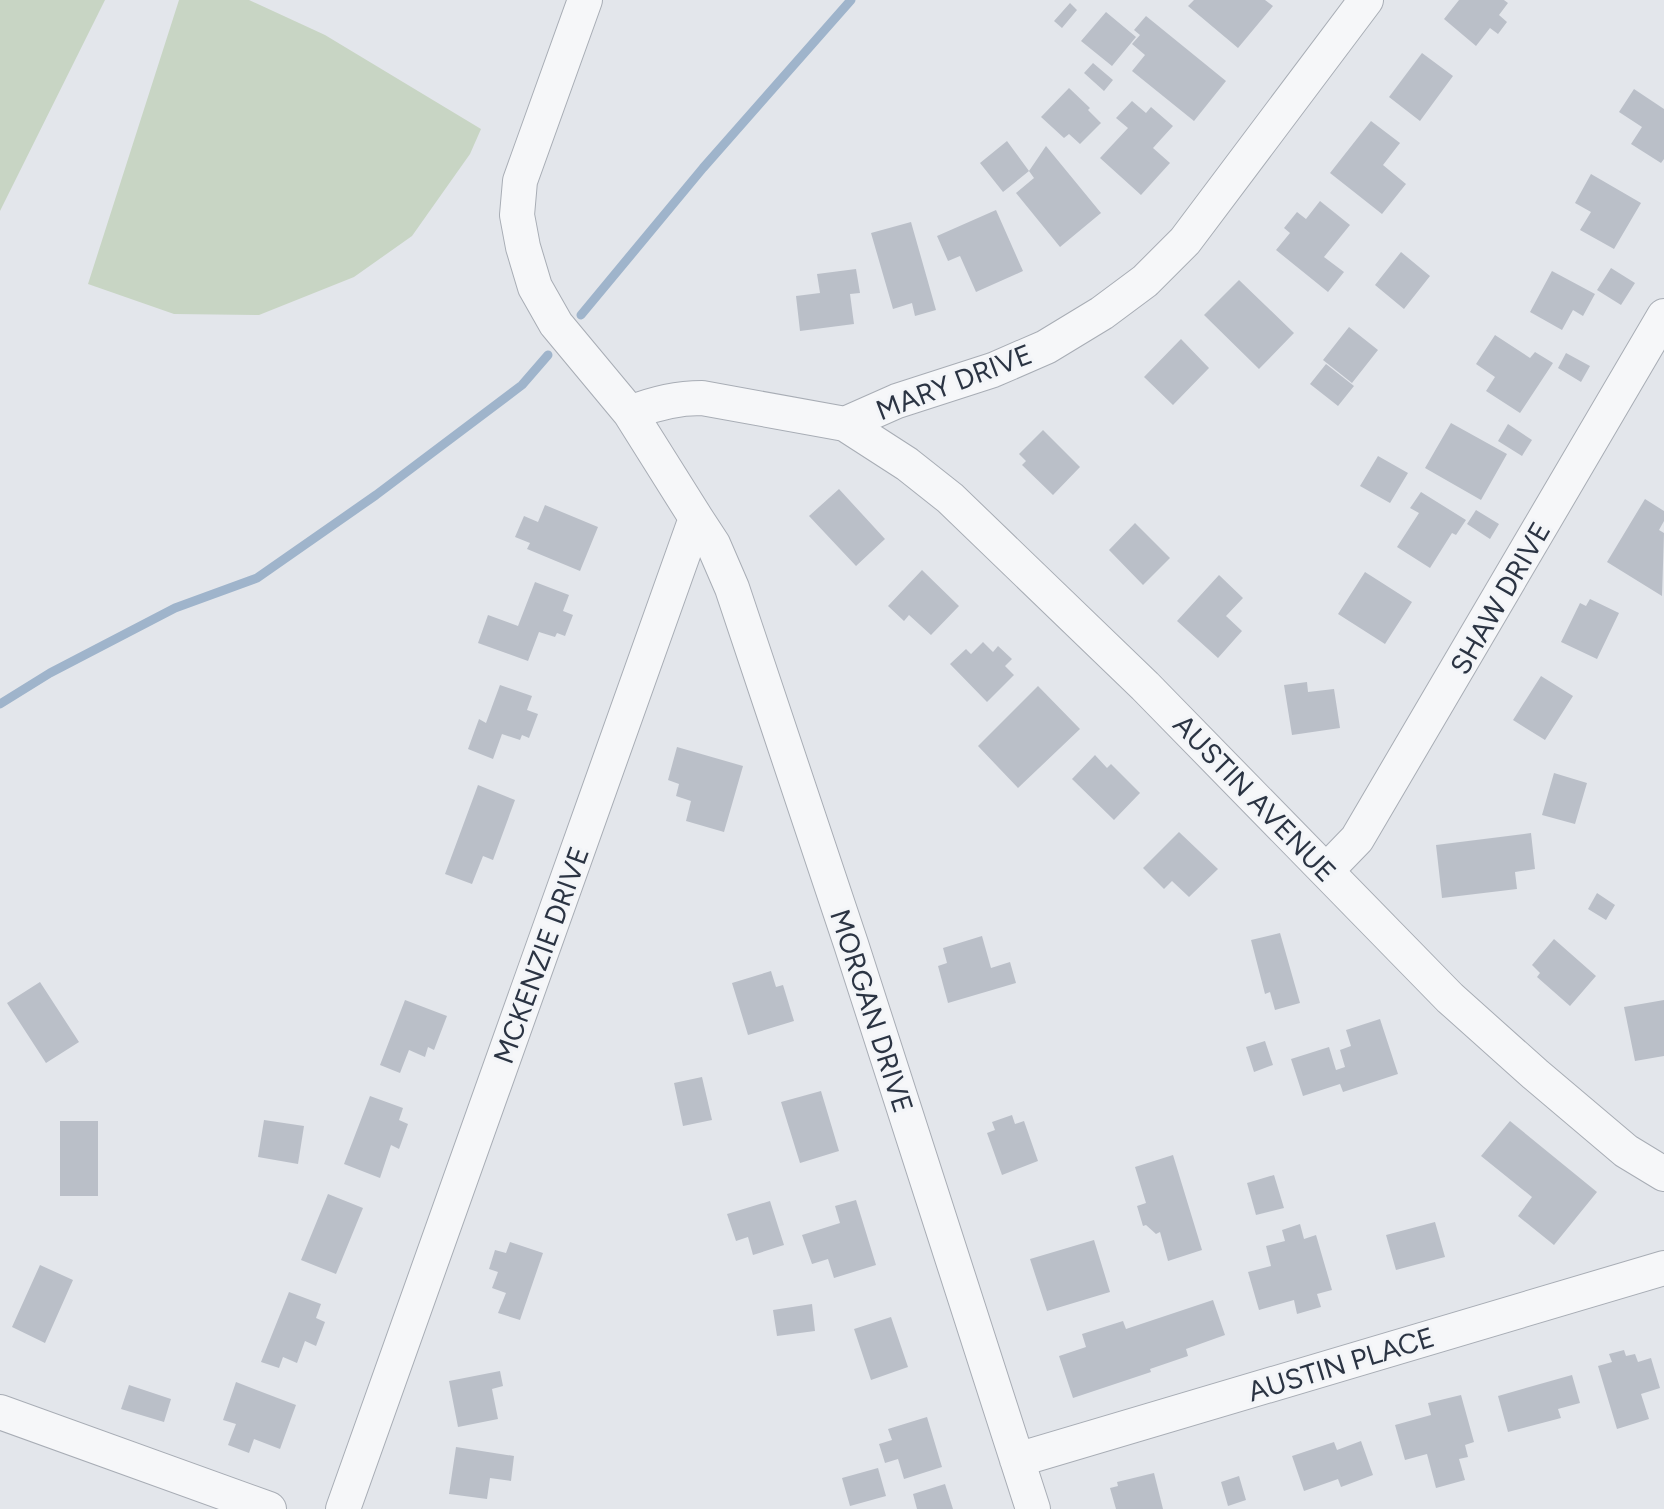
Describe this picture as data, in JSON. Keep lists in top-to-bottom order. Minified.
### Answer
{"streets":{"street":["MARY DRIVE","SHAW DRIVE","AUSTIN AVENUE","MCKENZIE DRIVE","MORGAN DRIVE","AUSTIN PLACE"]},"crossings":[["MARY DRIVE","AUSTIN AVENUE"],["SHAW DRIVE","AUSTIN AVENUE"],["MCKENZIE DRIVE","MORGAN DRIVE"],["MORGAN DRIVE","AUSTIN PLACE"]]}
